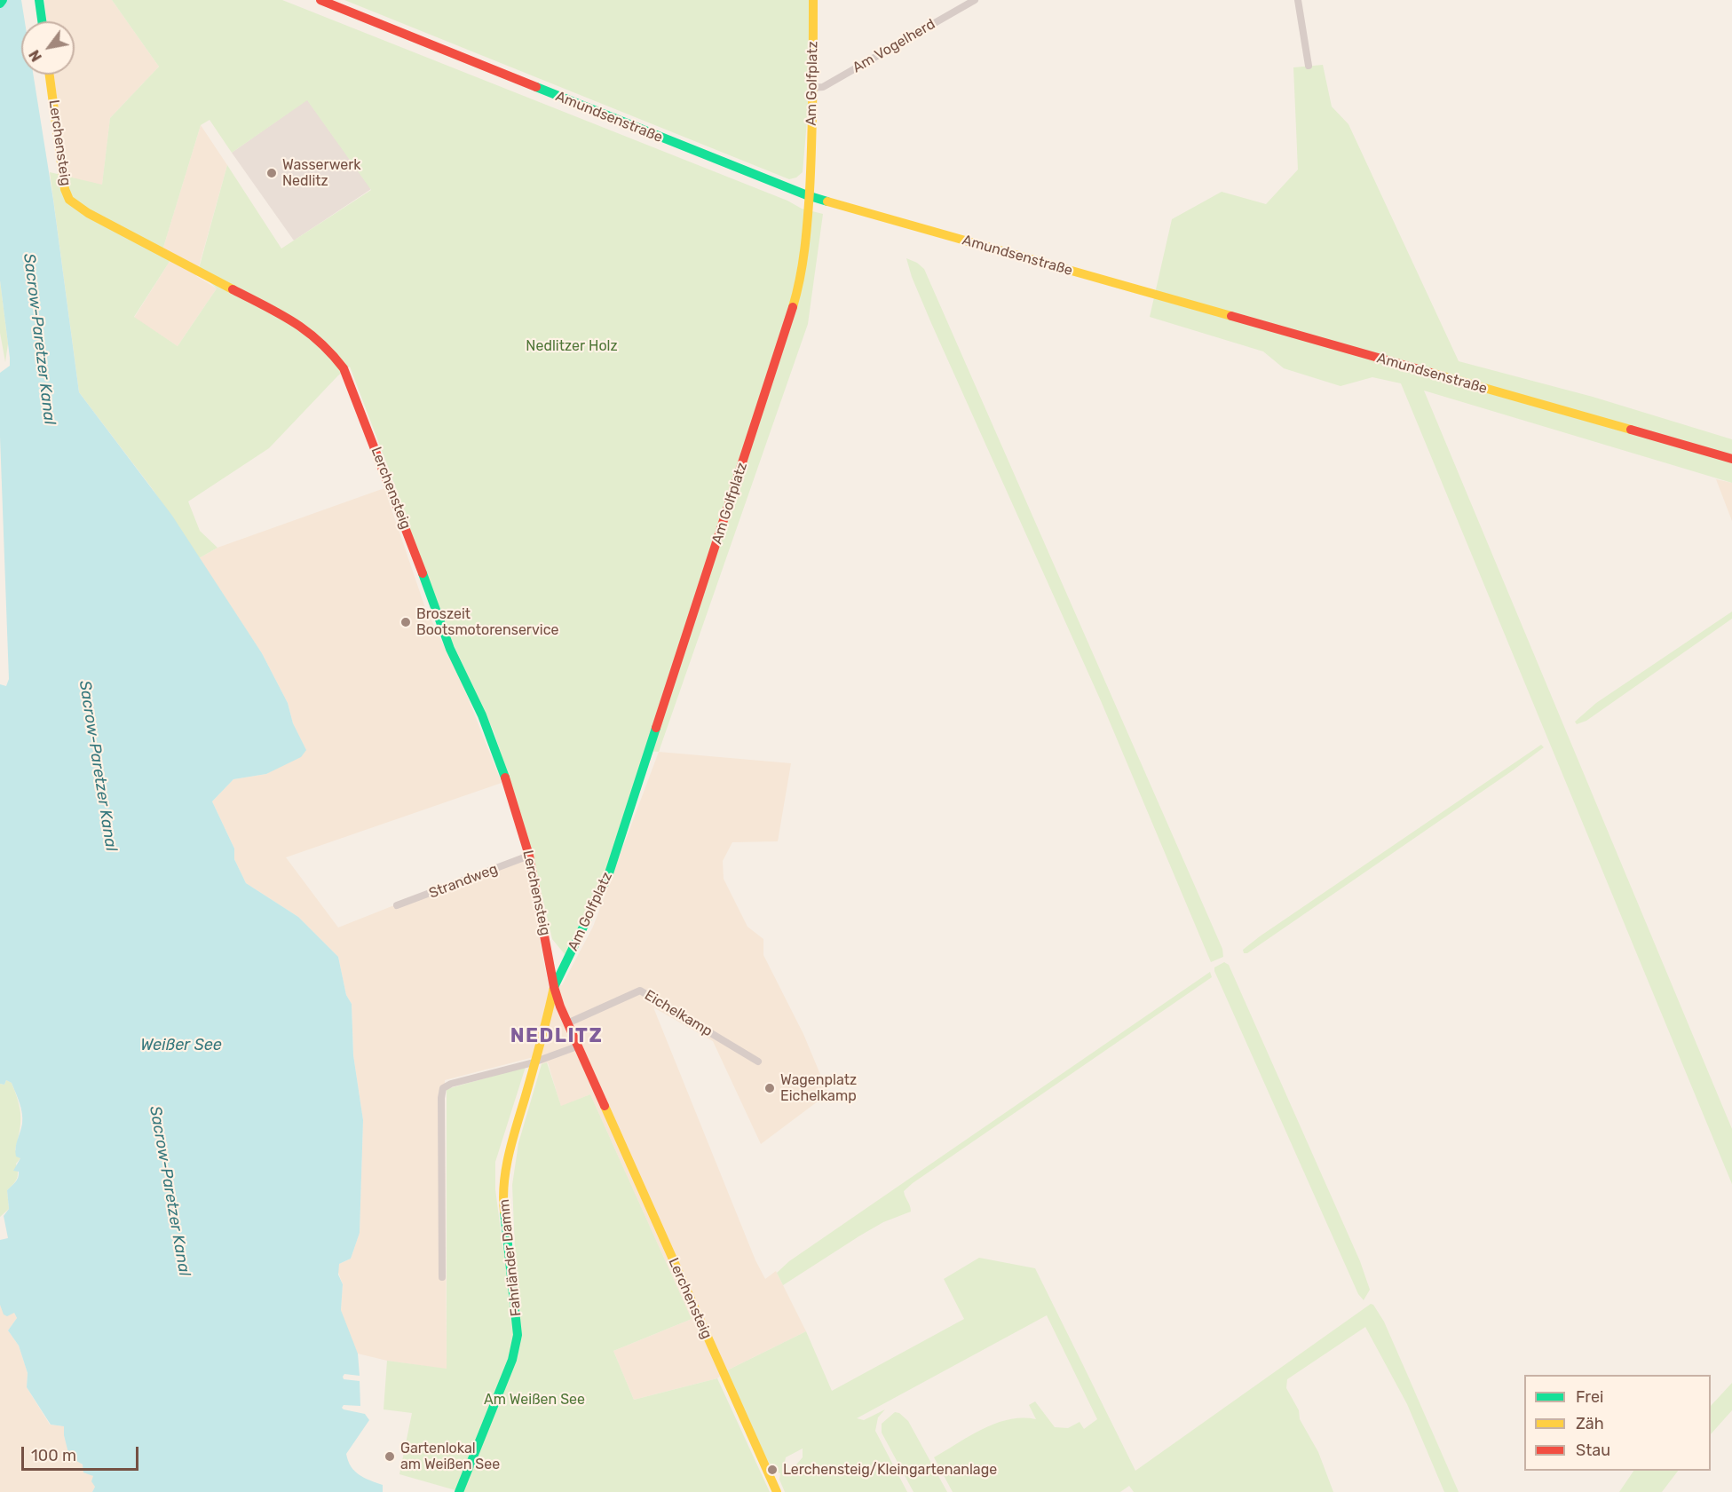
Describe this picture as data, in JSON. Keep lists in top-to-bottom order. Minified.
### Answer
{"streets":{"street":["Am Vogelherd","Am Golfplatz","Amundsenstraße","Lerchensteig","Strandweg","Eichelkamp","Fahrländer Damm"]},"crossings":[["Am Vogelherd","Am Golfplatz"],["Am Golfplatz","Amundsenstraße"],["Am Golfplatz","Lerchensteig"],["Am Golfplatz","Fahrländer Damm"],["Lerchensteig","Strandweg"],["Lerchensteig","Eichelkamp"],["Lerchensteig","Fahrländer Damm"]],"districts":["NEDLITZ"],"water":["Sacrow-Paretzer Kanal","Weißer See"],"parks":["Nedlitzer Holz","Am Weißen See"],"places":["Wasserwerk Nedlitz","Broszeit Bootsmotorenservice","Wagenplatz Eichelkamp","Gartenlokal am Weißen See","Lerchensteig/Kleingartenanlage"],"legend":["Frei","Zäh","Stau"],"scale_bar":"100 m","north":"bottom left"}
